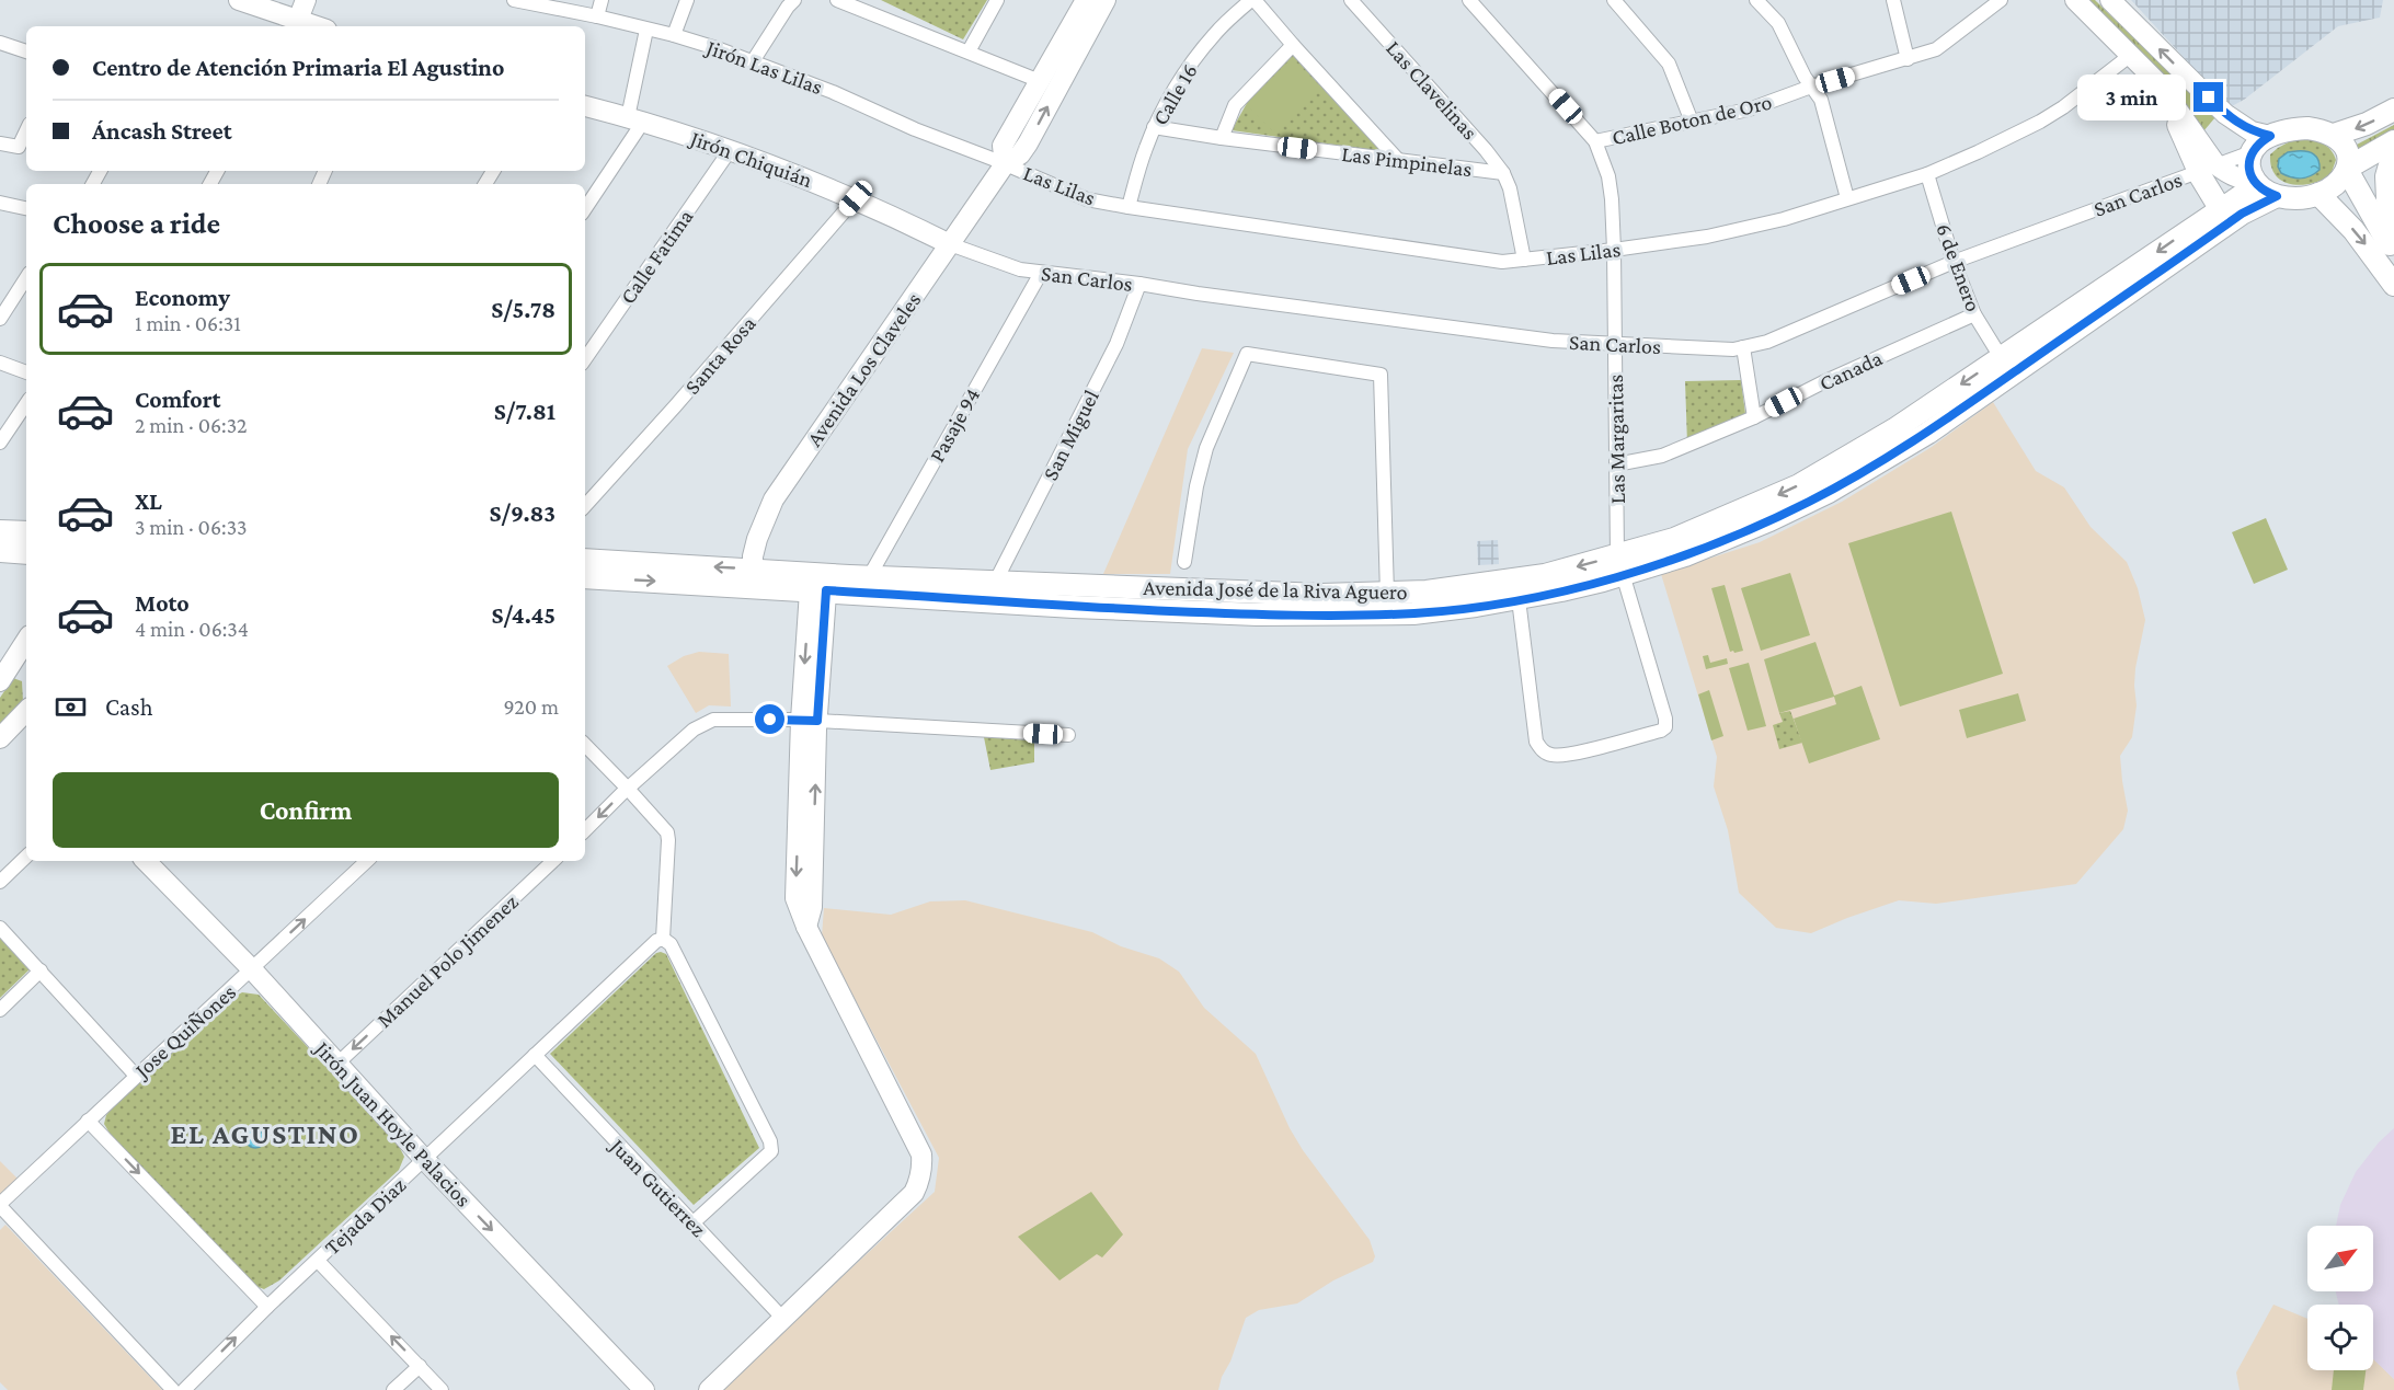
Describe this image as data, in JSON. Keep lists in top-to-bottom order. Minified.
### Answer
{"streets":{"main road":["Avenida José de la Riva Aguero"],"street":["Jirón Las Lilas","Las Clavelinas","Calle 16","Calle Boton de Oro","Jirón Chiquián","Las Pimpinelas","Las Lilas","San Carlos","Calle Fatima","6 de Enero","Santa Rosa","Avenida Los Claveles","Canada","Pasaje 94","San Miguel","Las Margaritas","Manuel Polo Jimenez","Jose QuiÑones","Jirón Juan Hoyle Palacios","Juan Gutierrez","Tejada Diaz"]},"crossings":[["Jirón Las Lilas","Las Lilas"],["Jirón Las Lilas","Avenida Los Claveles"],["Las Clavelinas","Las Pimpinelas"],["Las Clavelinas","Las Lilas"],["Calle 16","Las Pimpinelas"],["Calle 16","Las Lilas"],["Calle Boton de Oro","Las Margaritas"],["Jirón Chiquián","San Carlos"],["Jirón Chiquián","Calle Fatima"],["Jirón Chiquián","Santa Rosa"],["Jirón Chiquián","Avenida Los Claveles"],["Las Lilas","6 de Enero"],["Las Lilas","Avenida Los Claveles"],["Las Lilas","Las Margaritas"],["San Carlos","6 de Enero"],["San Carlos","Avenida Los Claveles"],["San Carlos","Pasaje 94"],["San Carlos","San Miguel"],["San Carlos","Las Margaritas"],["San Carlos","Avenida José de la Riva Aguero"],["6 de Enero","Canada"],["6 de Enero","Avenida José de la Riva Aguero"],["Avenida Los Claveles","Avenida José de la Riva Aguero"],["Canada","Las Margaritas"],["Pasaje 94","Avenida José de la Riva Aguero"],["San Miguel","Avenida José de la Riva Aguero"],["Las Margaritas","Avenida José de la Riva Aguero"],["Manuel Polo Jimenez","Jirón Juan Hoyle Palacios"],["Jose QuiÑones","Jirón Juan Hoyle Palacios"],["Jirón Juan Hoyle Palacios","Tejada Diaz"],["Juan Gutierrez","Tejada Diaz"]],"one_way":["Manuel Polo Jimenez"],"districts":["EL AGUSTINO"],"north":"top right","page":{"banner":["Centro de Atención Primaria El Agustino","Áncash Street"],"bubble":"3 min","heading":"Choose a ride","list":[{"name":"Economy","note":"1 min · 06:31","value":"S/5.78"},{"name":"Comfort","note":"2 min · 06:32","value":"S/7.81"},{"name":"XL","note":"3 min · 06:33","value":"S/9.83"},{"name":"Moto","note":"4 min · 06:34","value":"S/4.45"}],"pay":["Cash","920 m"],"buttons":"Confirm"}}
